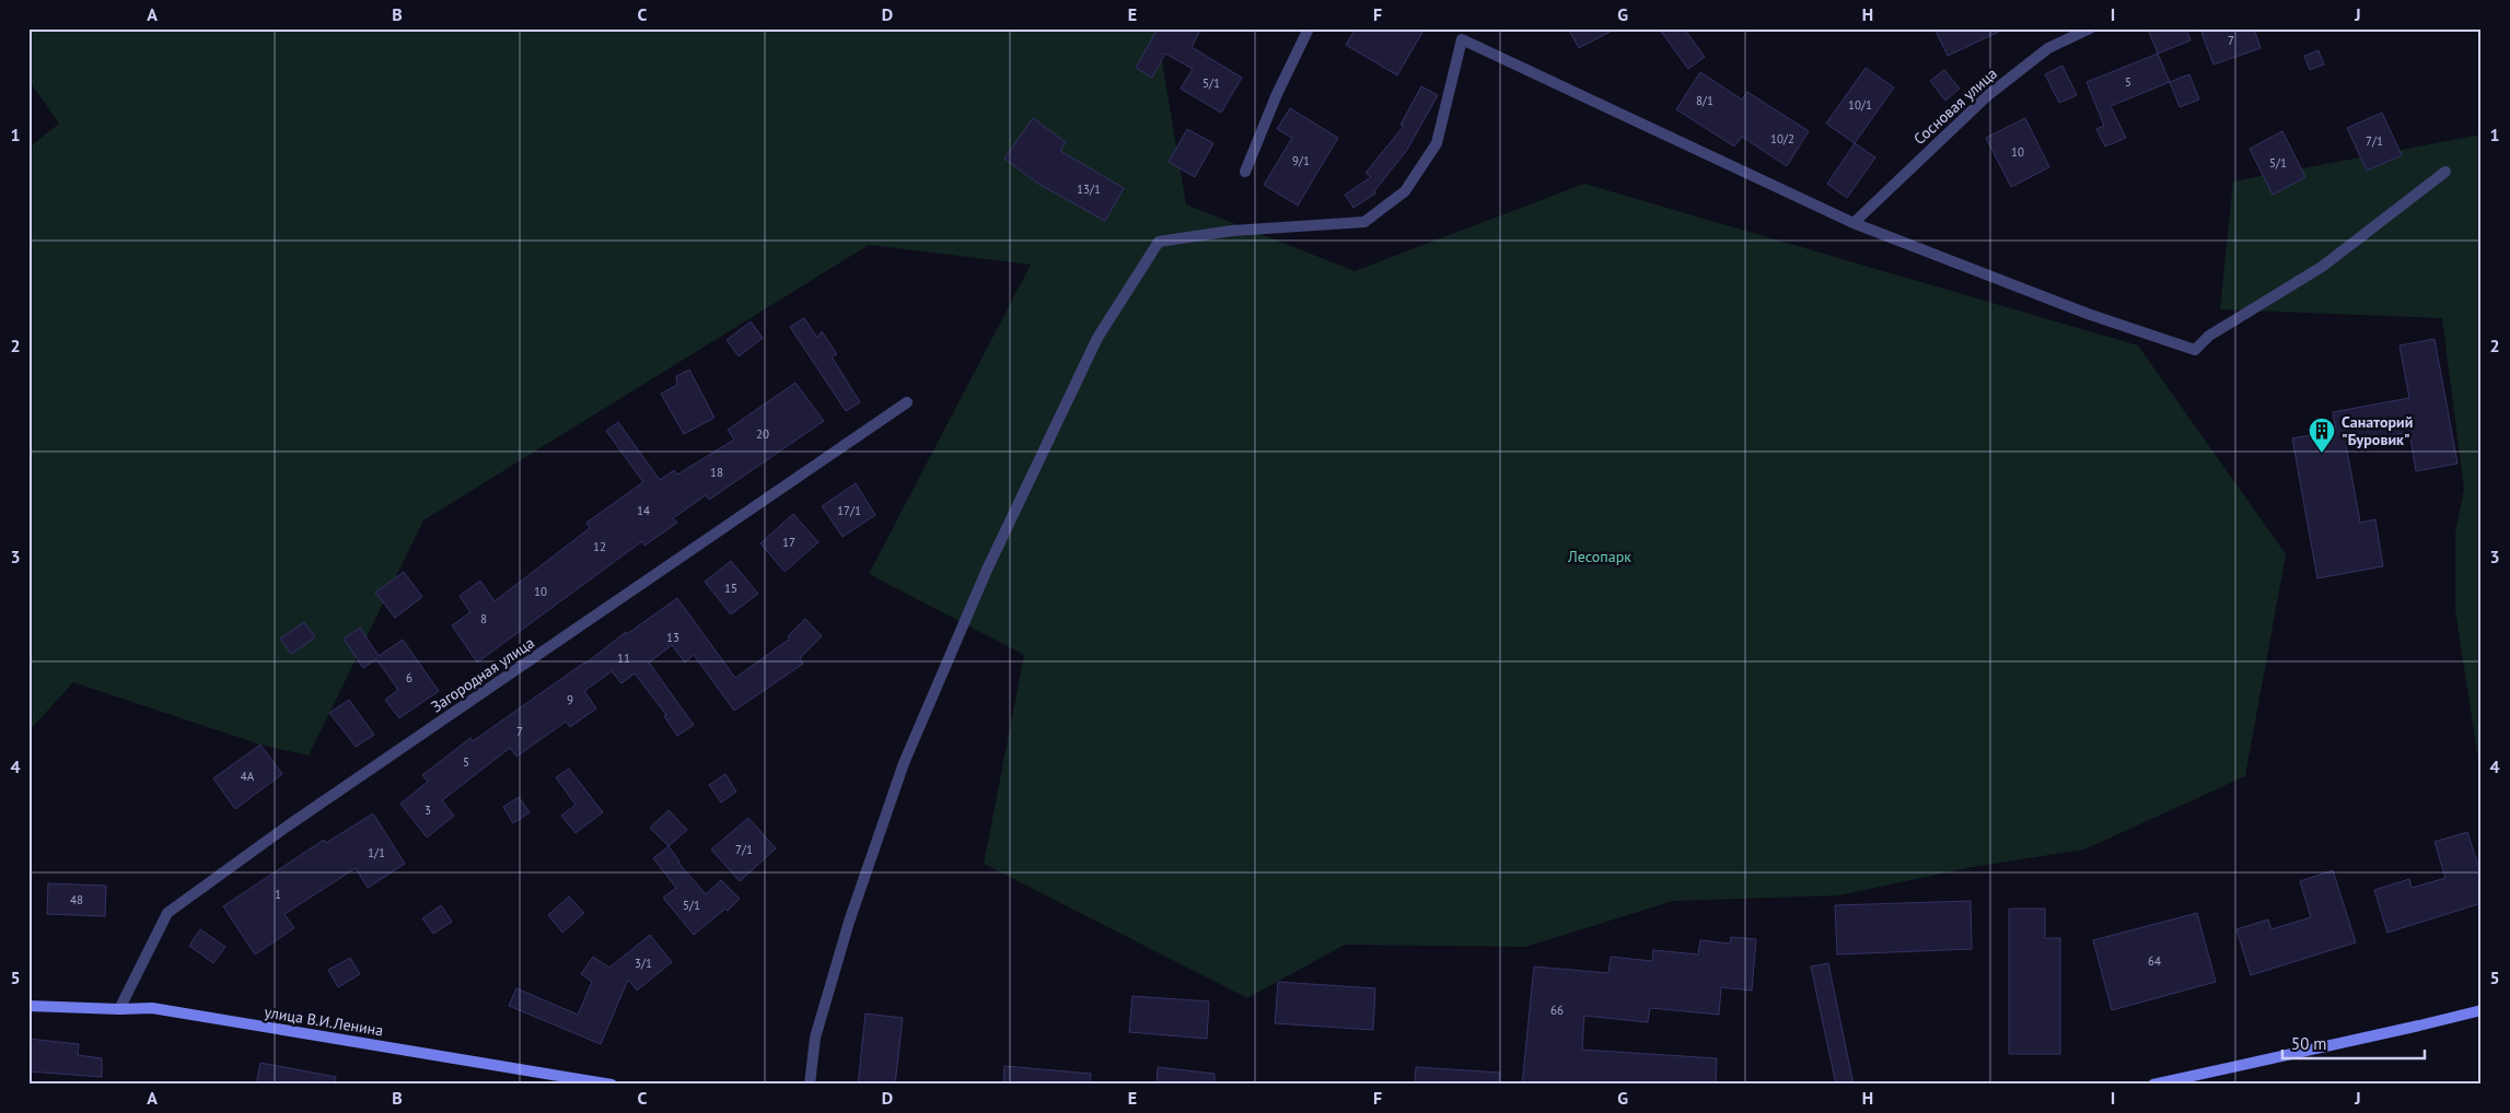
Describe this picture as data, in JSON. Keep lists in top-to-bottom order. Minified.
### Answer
{"streets":{"main road":["улица В.И.Ленина"],"street":["Сосновая улица","Загородная улица"]},"crossings":[["Загородная улица","улица В.И.Ленина"]],"parks":["Лесопарк"],"places":{"building":["Санаторий \"Буровик\""]},"house_numbers":["7","5","5/1","8/1","10/1","10/2","7/1","10","9/1","5/1","13/1","20","18","14","17/1","17","12","15","10","8","13","11","6","9","7","5","4А","3","7/1","1/1","1","48","5/1","64","3/1","66"],"scale_bar":"50 m","grid":{"columns":["A","B","C","D","E","F","G","H","I","J"],"rows":["1","2","3","4","5"]}}
